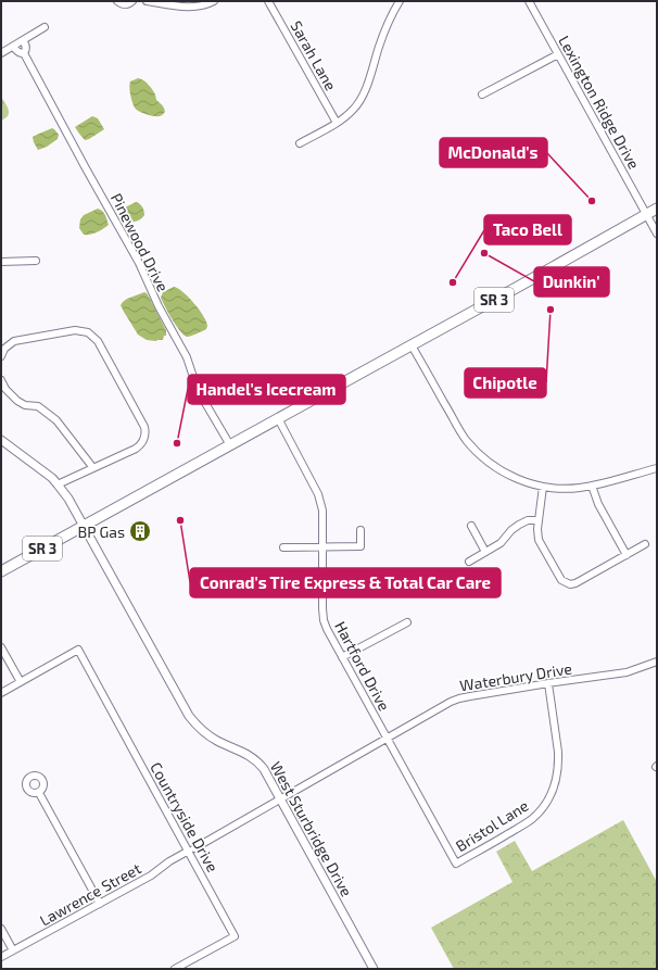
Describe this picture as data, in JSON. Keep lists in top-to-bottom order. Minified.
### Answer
{"streets":{"main road":["SR 3"],"street":["Sarah Lane","Lexington Ridge Drive","Pinewood Drive","Hartford Drive","Waterbury Drive","Countryside Drive","Bristol Lane","West Sturbridge Drive","Lawrence Street"]},"crossings":[["Lexington Ridge Drive","SR 3"],["Pinewood Drive","SR 3"],["SR 3","Hartford Drive"],["SR 3","West Sturbridge Drive"],["Hartford Drive","Waterbury Drive"],["Hartford Drive","Bristol Lane"],["Hartford Drive","Lawrence Street"],["Waterbury Drive","Bristol Lane"],["Waterbury Drive","Lawrence Street"],["Countryside Drive","Lawrence Street"],["West Sturbridge Drive","Lawrence Street"]],"places":{"other":["McDonald's","Dunkin'","Taco Bell","Chipotle","Handel's Icecream","Conrad's Tire Express & Total Car Care"],"building":["BP Gas"]}}
